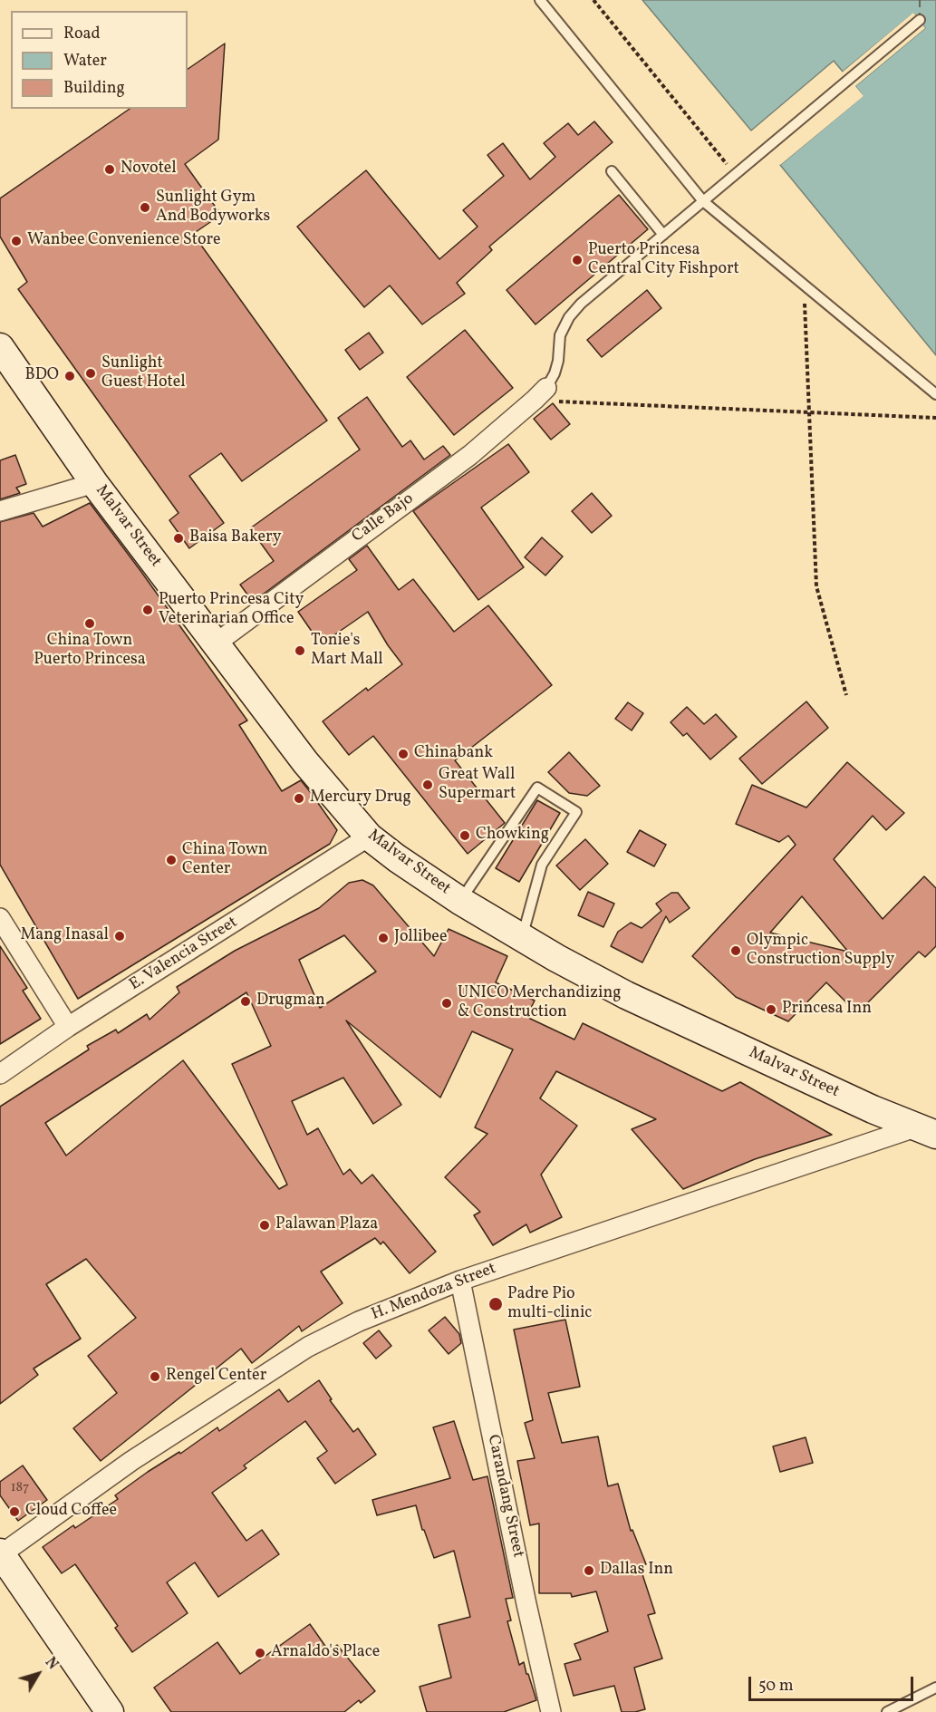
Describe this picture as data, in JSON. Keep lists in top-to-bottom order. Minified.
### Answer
{"streets":{"main road":["Malvar Street"],"street":["Calle Bajo","E. Valencia Street","H. Mendoza Street","Carandang Street"]},"crossings":[["Calle Bajo","Malvar Street"],["Malvar Street","E. Valencia Street"],["Malvar Street","H. Mendoza Street"],["H. Mendoza Street","Carandang Street"]],"places":["Novotel","Sunlight Gym And Bodyworks","Wanbee Convenience Store","Puerto Princesa Central City Fishport","Sunlight Guest Hotel","BDO","Baisa Bakery","Puerto Princesa City Veterinarian Office","China Town Puerto Princesa","Tonie's Mart Mall","Chinabank","Great Wall Supermart","Mercury Drug","Chowking","China Town Center","Mang Inasal","Jollibee","Olympic Construction Supply","Drugman","UNICO Merchandizing & Construction","Princesa Inn","Palawan Plaza","Padre Pio multi-clinic","Rengel Center","Cloud Coffee","Dallas Inn","Arnaldo's Place"],"house_numbers":["187"],"legend":["Road","Water","Building"],"scale_bar":"50 m","north":"top right"}
